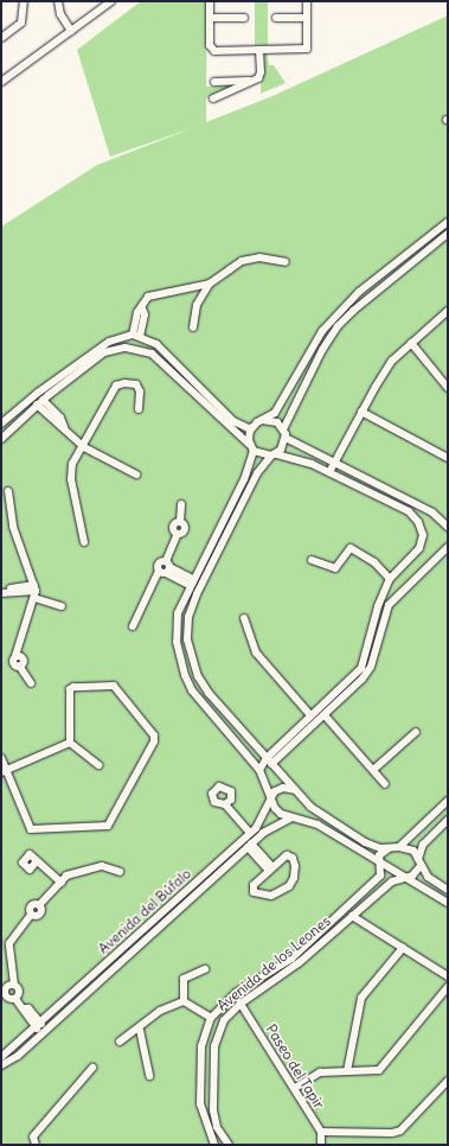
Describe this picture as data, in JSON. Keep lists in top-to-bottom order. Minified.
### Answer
{"streets":{"street":["Avenida del Búfalo","Avenida de los Leones","Paseo del Tapir"]},"crossings":[["Avenida de los Leones","Paseo del Tapir"]]}
